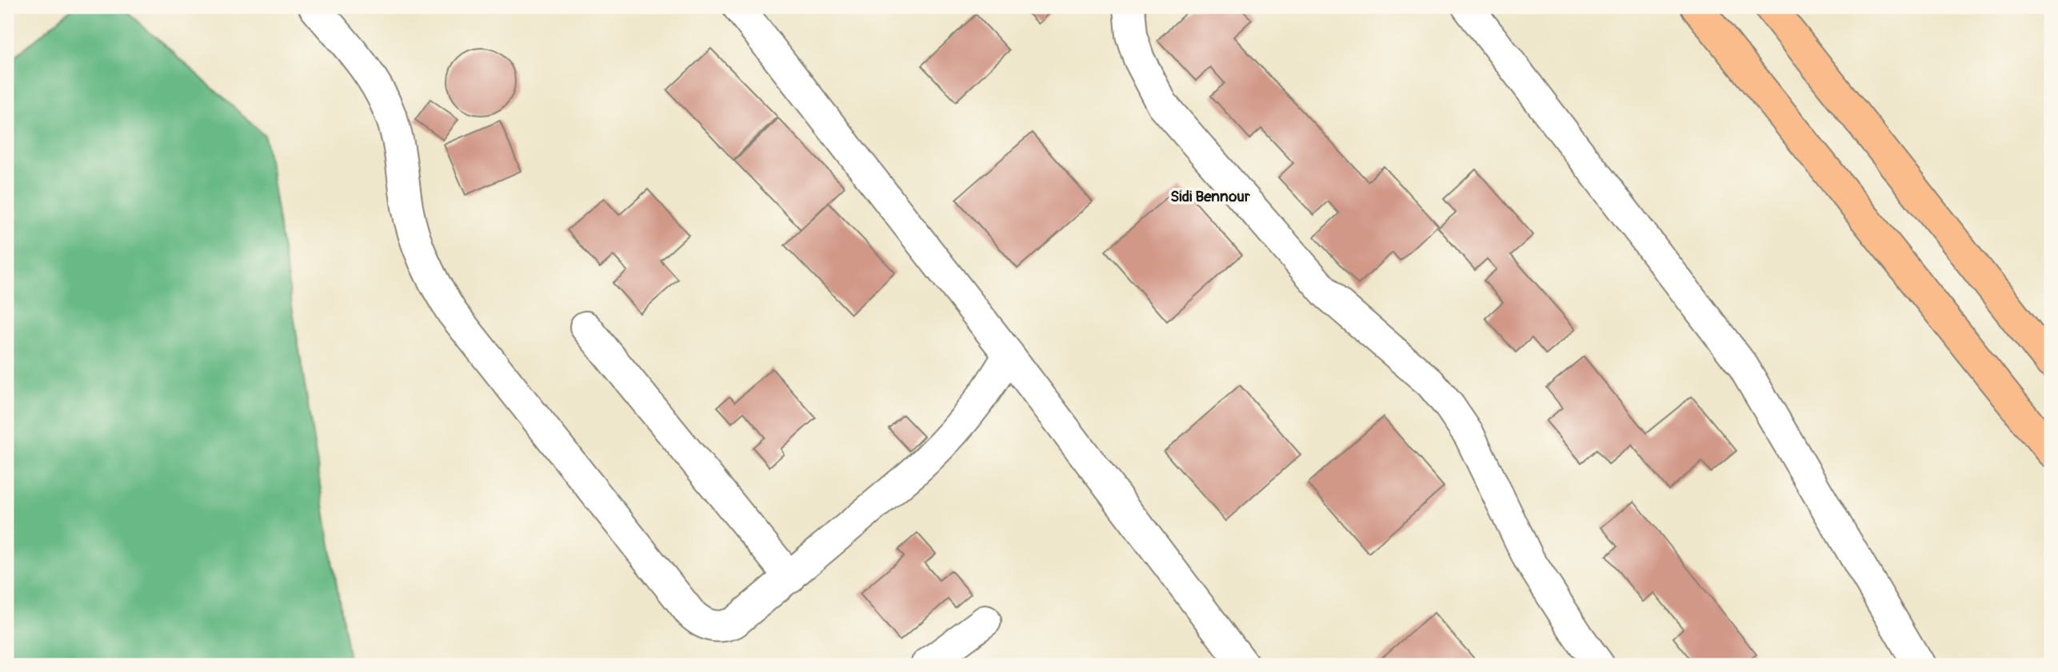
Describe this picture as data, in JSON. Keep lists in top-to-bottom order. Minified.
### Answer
{"districts":["Sidi Bennour"]}
